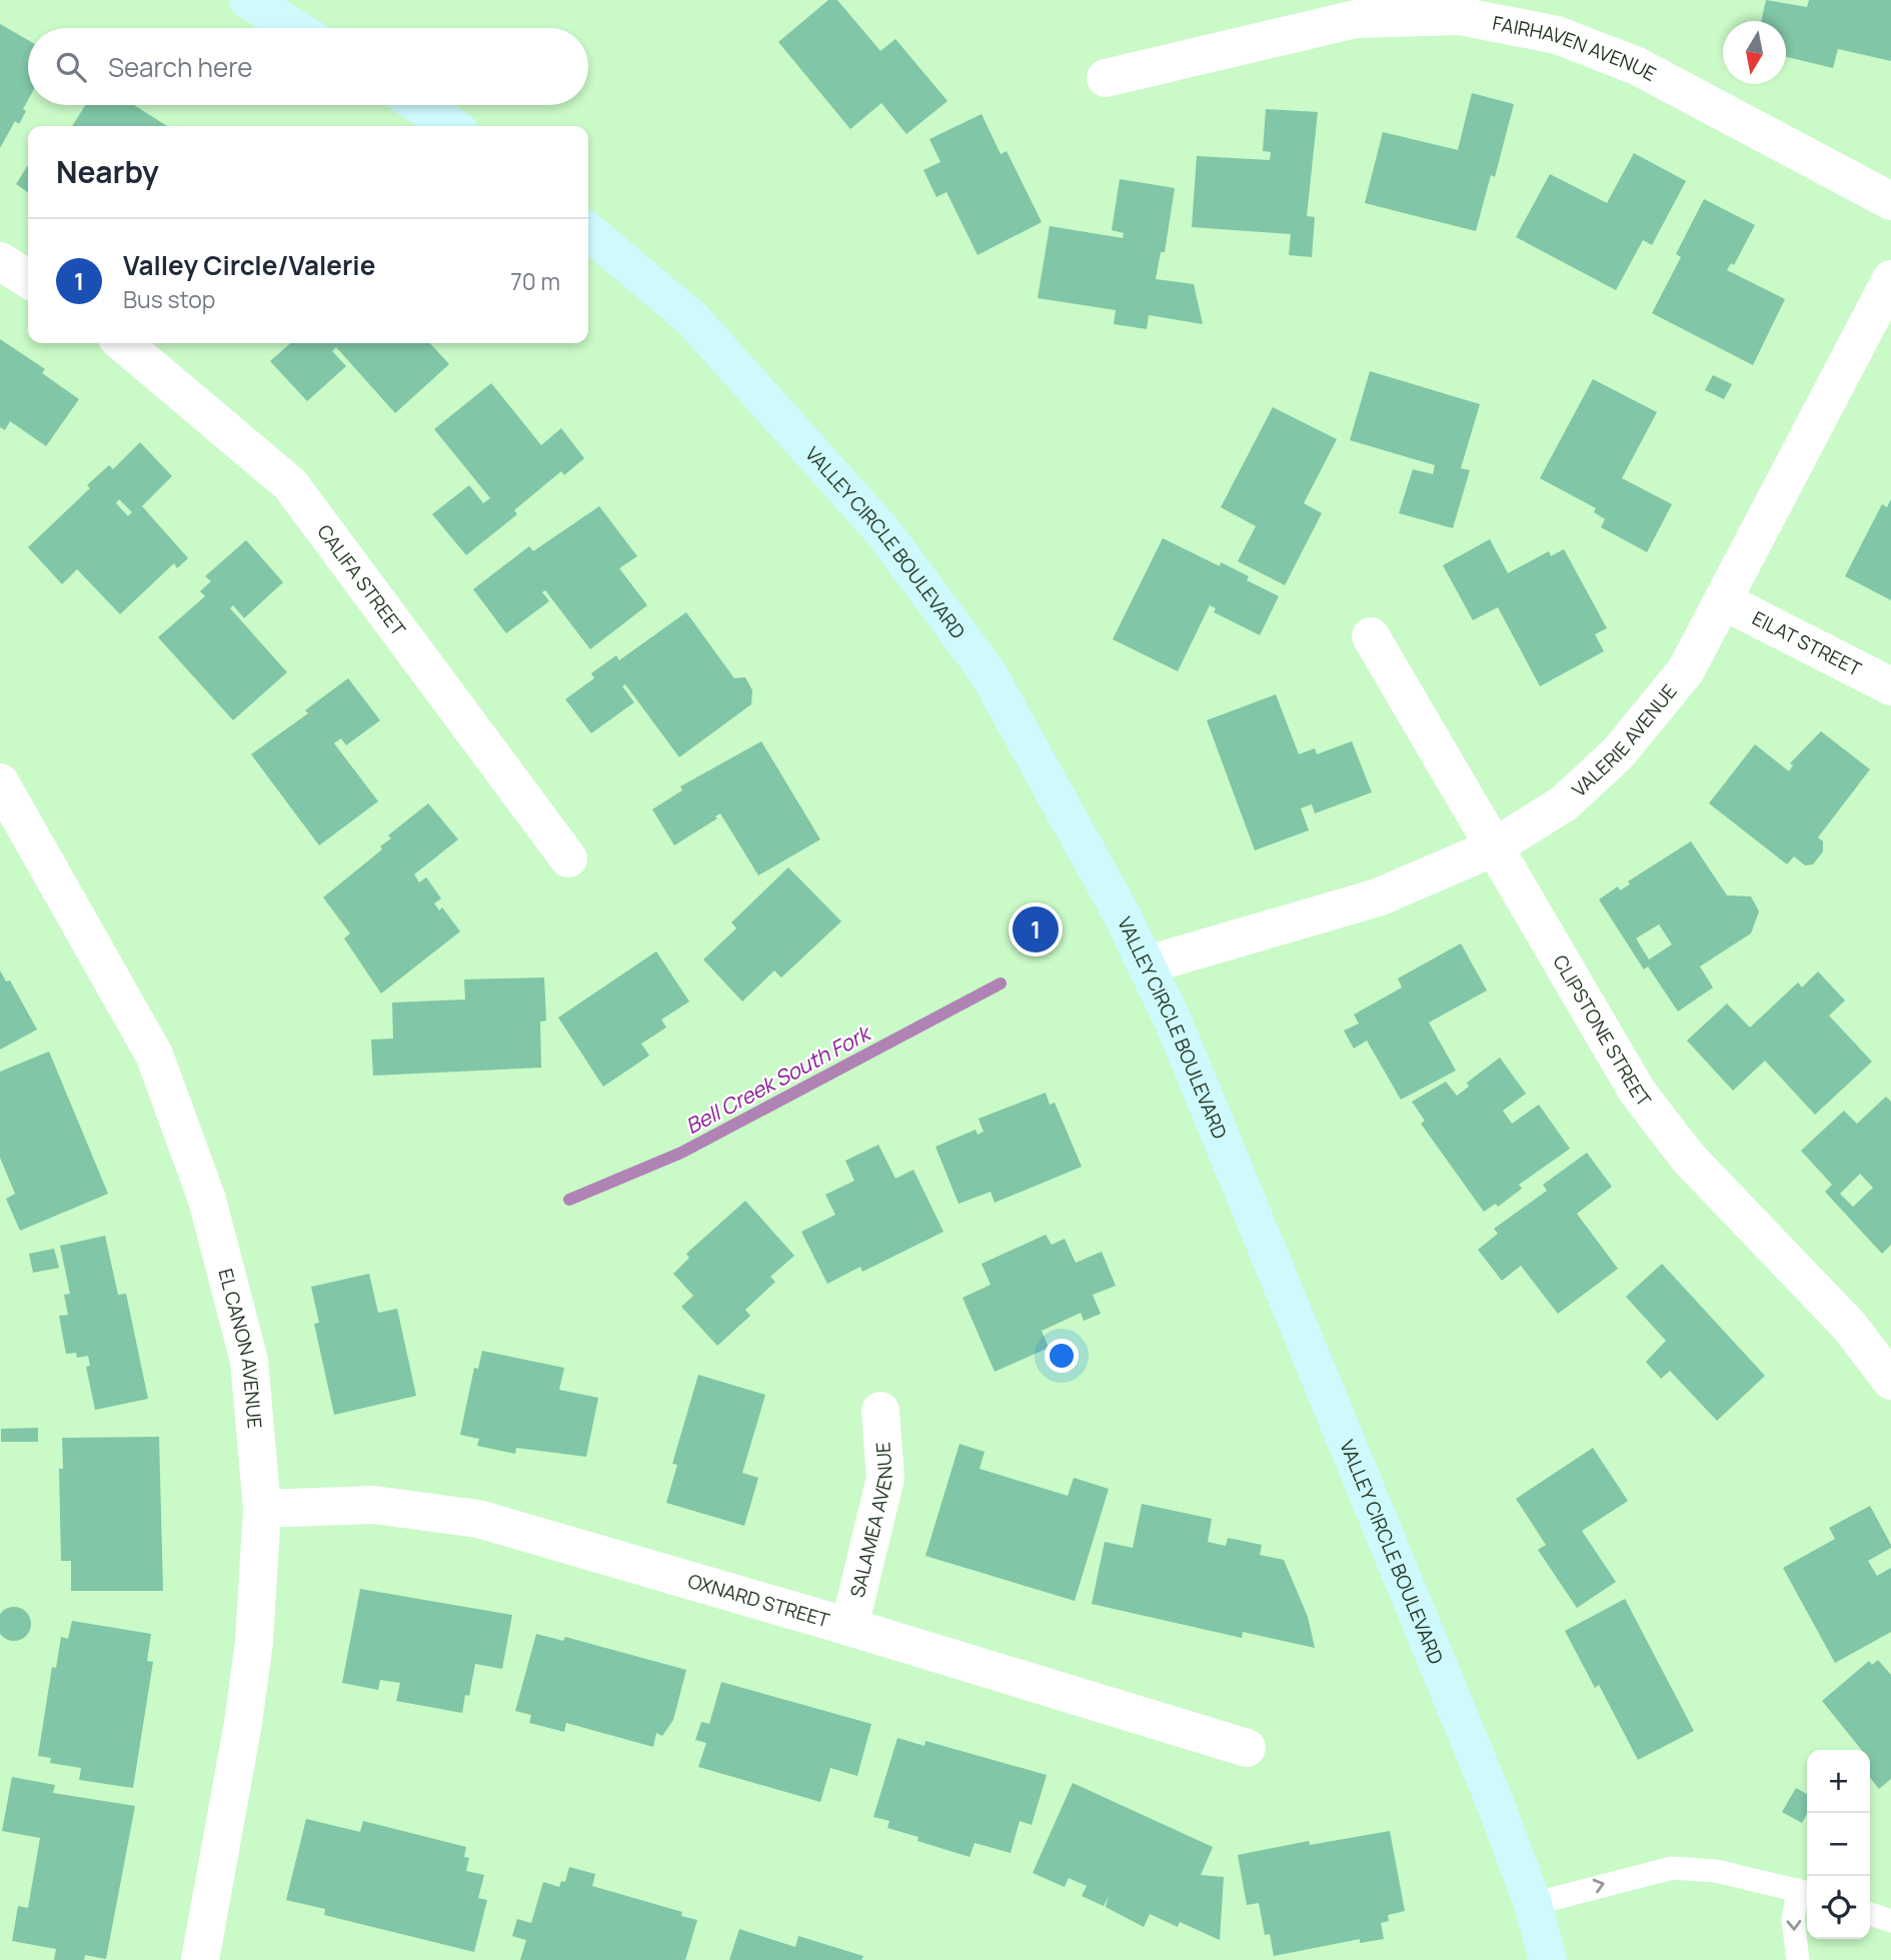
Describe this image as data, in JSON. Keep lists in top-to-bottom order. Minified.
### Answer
{"streets":{"main road":["VALLEY CIRCLE BOULEVARD"],"street":["FAIRHAVEN AVENUE","CALIFA STREET","EILAT STREET","VALERIE AVENUE","CLIPSTONE STREET","EL CANON AVENUE","SALAMEA AVENUE","OXNARD STREET"]},"crossings":[["VALLEY CIRCLE BOULEVARD","VALERIE AVENUE"],["EILAT STREET","VALERIE AVENUE"],["VALERIE AVENUE","CLIPSTONE STREET"],["EL CANON AVENUE","OXNARD STREET"],["SALAMEA AVENUE","OXNARD STREET"]],"water":["Bell Creek South Fork"],"north":"bottom","page":{"search":"Search here","heading":"Nearby","list":[{"mark":"1","name":"Valley Circle/Valerie","note":"Bus stop","value":"70 m"}],"pins":"1","map_buttons":["+","−"]}}
